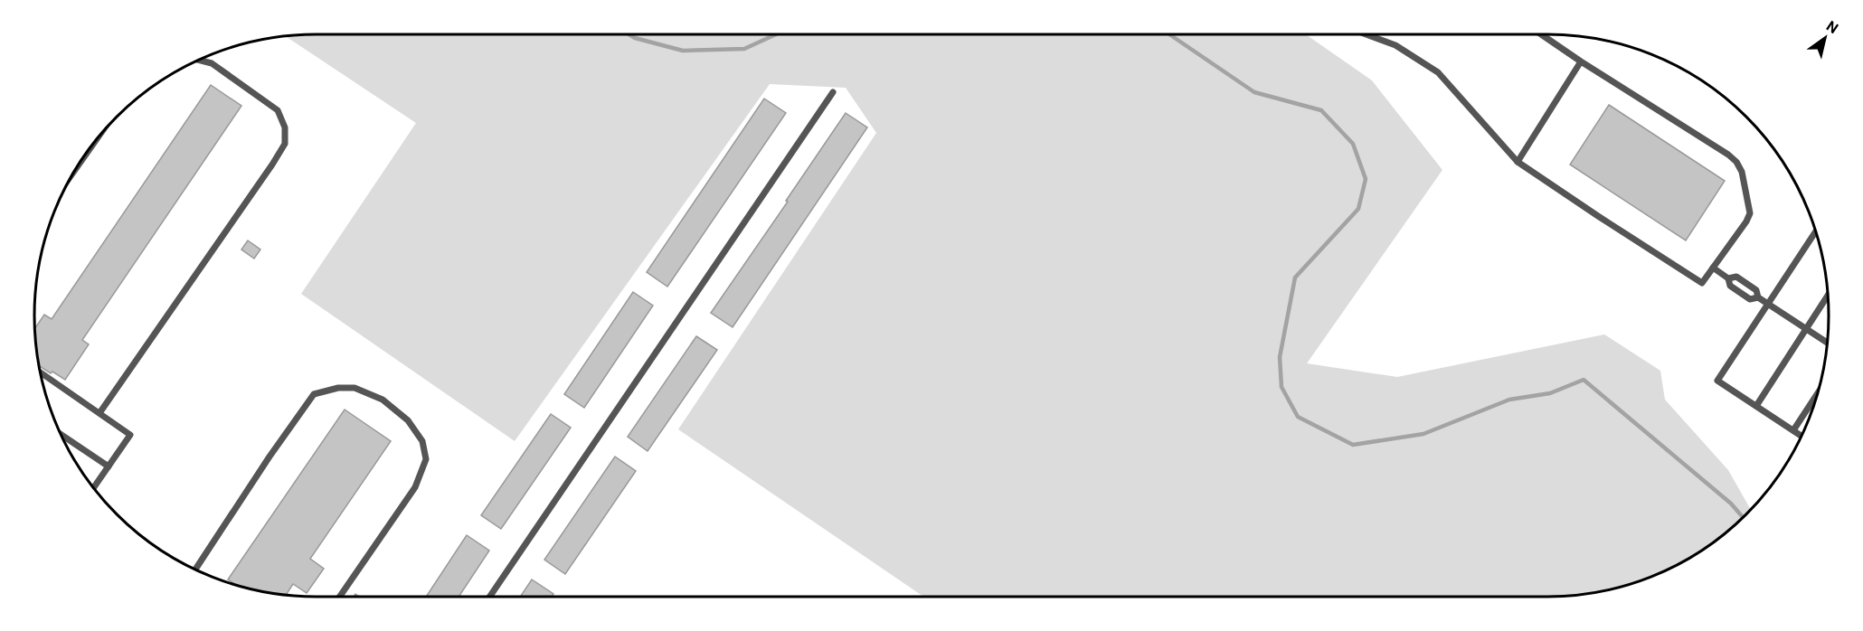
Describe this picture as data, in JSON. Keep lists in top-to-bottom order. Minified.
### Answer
{"north":"top right"}
